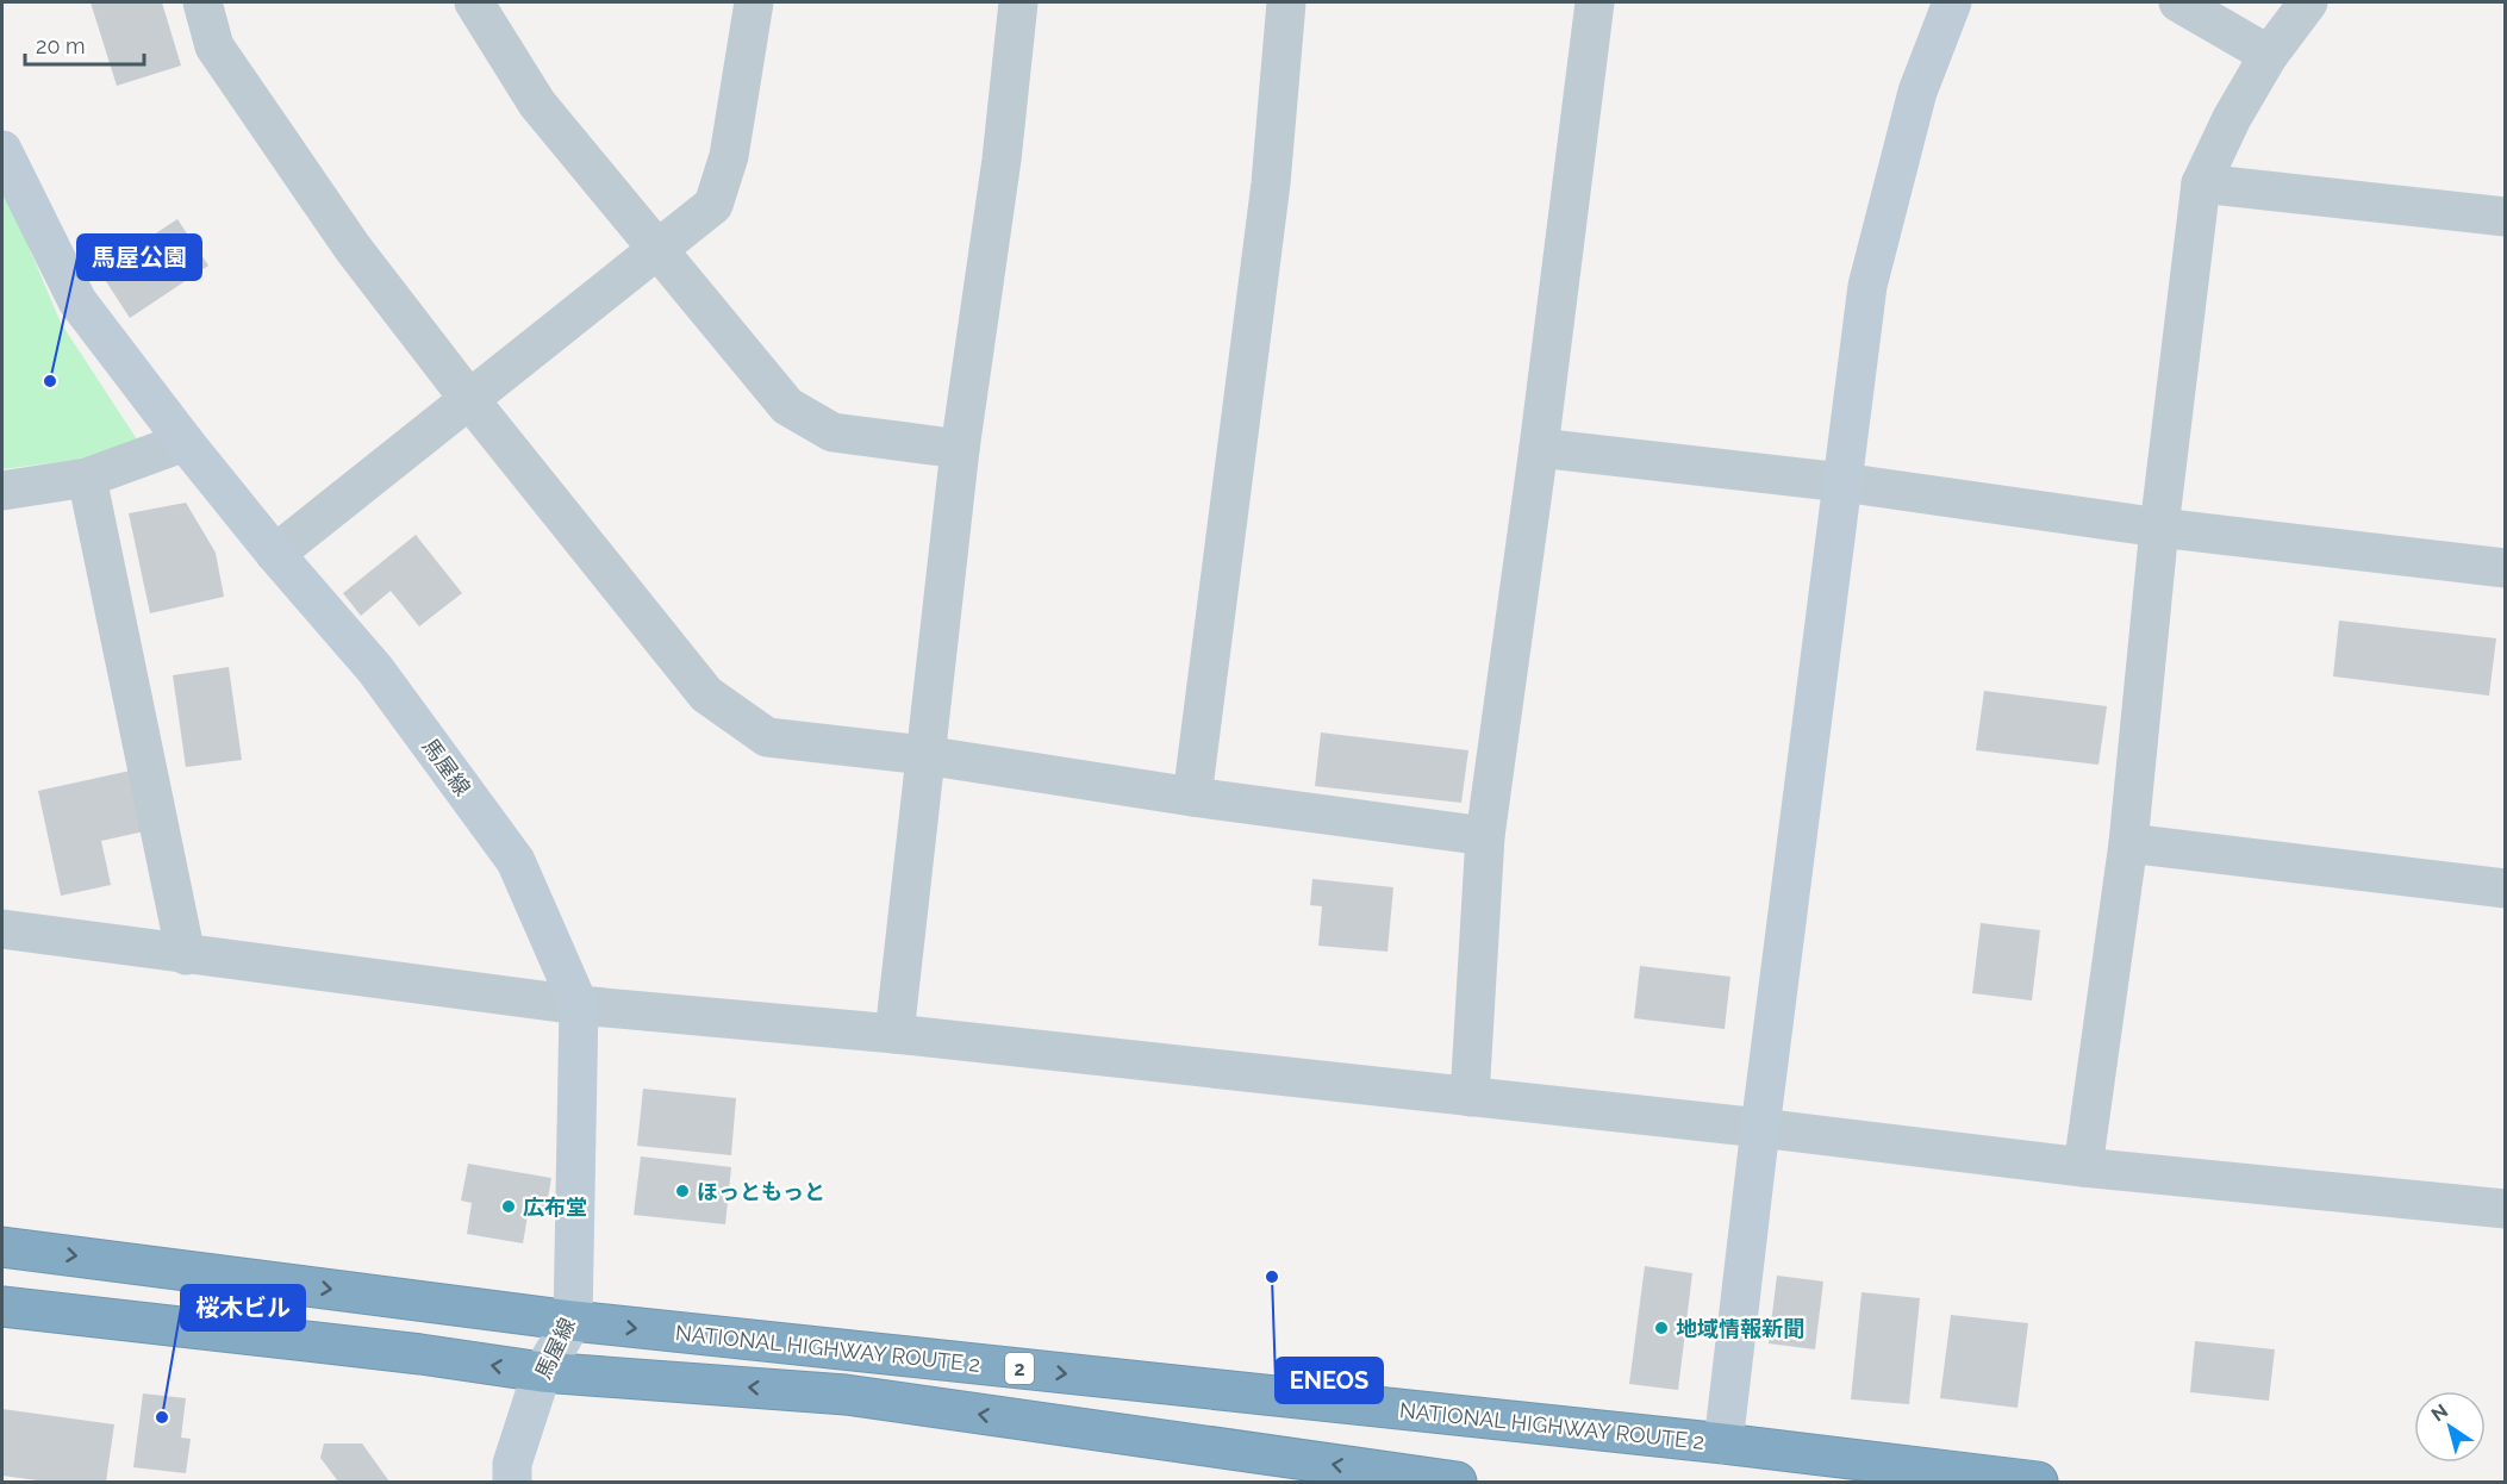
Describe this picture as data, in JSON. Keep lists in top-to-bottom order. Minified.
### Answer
{"streets":{"highway":["NATIONAL HIGHWAY ROUTE 2","2"],"street":["馬屋線"]},"crossings":[["馬屋線","NATIONAL HIGHWAY ROUTE 2"]],"places":["馬屋公園","ほっともっと","広布堂","ENEOS","地域情報新聞","桜木ビル"],"scale_bar":"20 m","north":"top left"}
